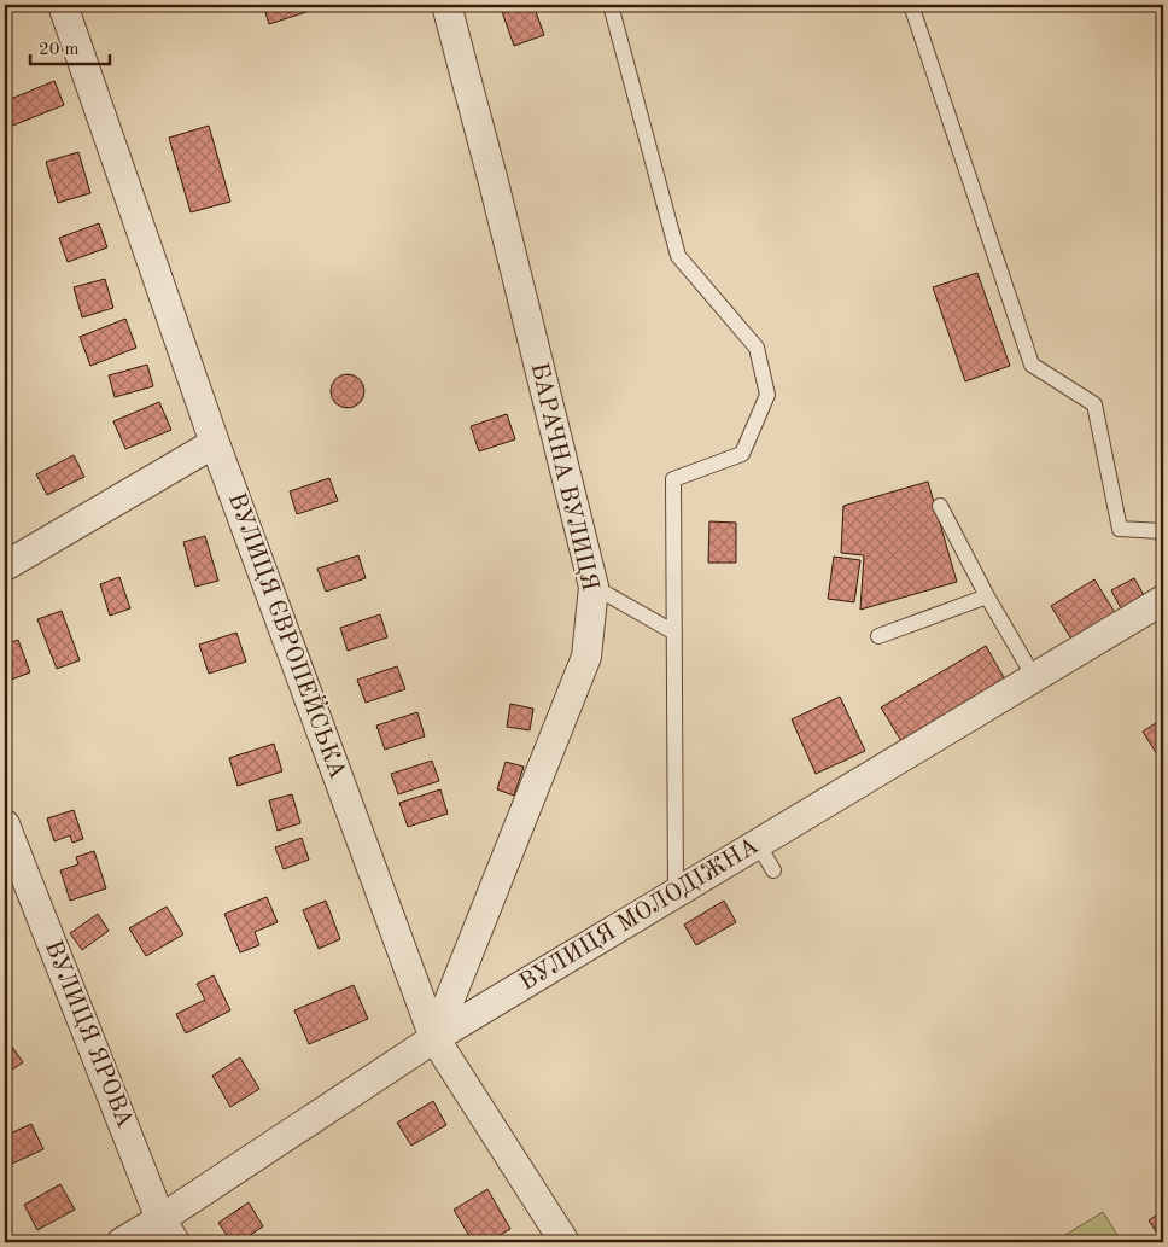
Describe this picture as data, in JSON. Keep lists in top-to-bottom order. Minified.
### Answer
{"streets":{"street":["БАРАЧНА ВУЛИЦЯ","ВУЛИЦЯ ЄВРОПЕЙСЬКА","ВУЛИЦЯ МОЛОДІЖНА","ВУЛИЦЯ ЯРОВА"]},"crossings":[["БАРАЧНА ВУЛИЦЯ","ВУЛИЦЯ ЄВРОПЕЙСЬКА"],["БАРАЧНА ВУЛИЦЯ","ВУЛИЦЯ МОЛОДІЖНА"],["ВУЛИЦЯ ЄВРОПЕЙСЬКА","ВУЛИЦЯ МОЛОДІЖНА"],["ВУЛИЦЯ МОЛОДІЖНА","ВУЛИЦЯ ЯРОВА"]],"scale_bar":"20 m"}
